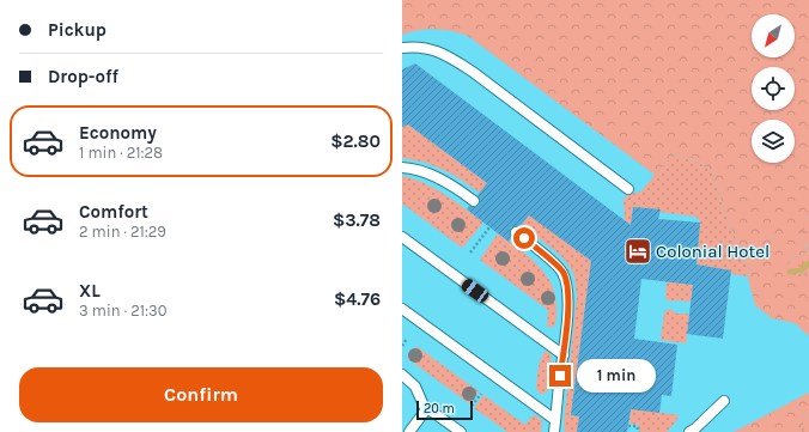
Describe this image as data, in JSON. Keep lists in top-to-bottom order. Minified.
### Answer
{"places":{"hotel":["Colonial Hotel"]},"scale_bar":"20 m","north":"bottom left","page":{"banner":["Pickup","Drop-off"],"list":[{"name":"Economy","note":"1 min · 21:28","value":"$2.80"},{"name":"Comfort","note":"2 min · 21:29","value":"$3.78"},{"name":"XL","note":"3 min · 21:30","value":"$4.76"}],"buttons":"Confirm","bubble":"1 min","scale":"20 m"}}
